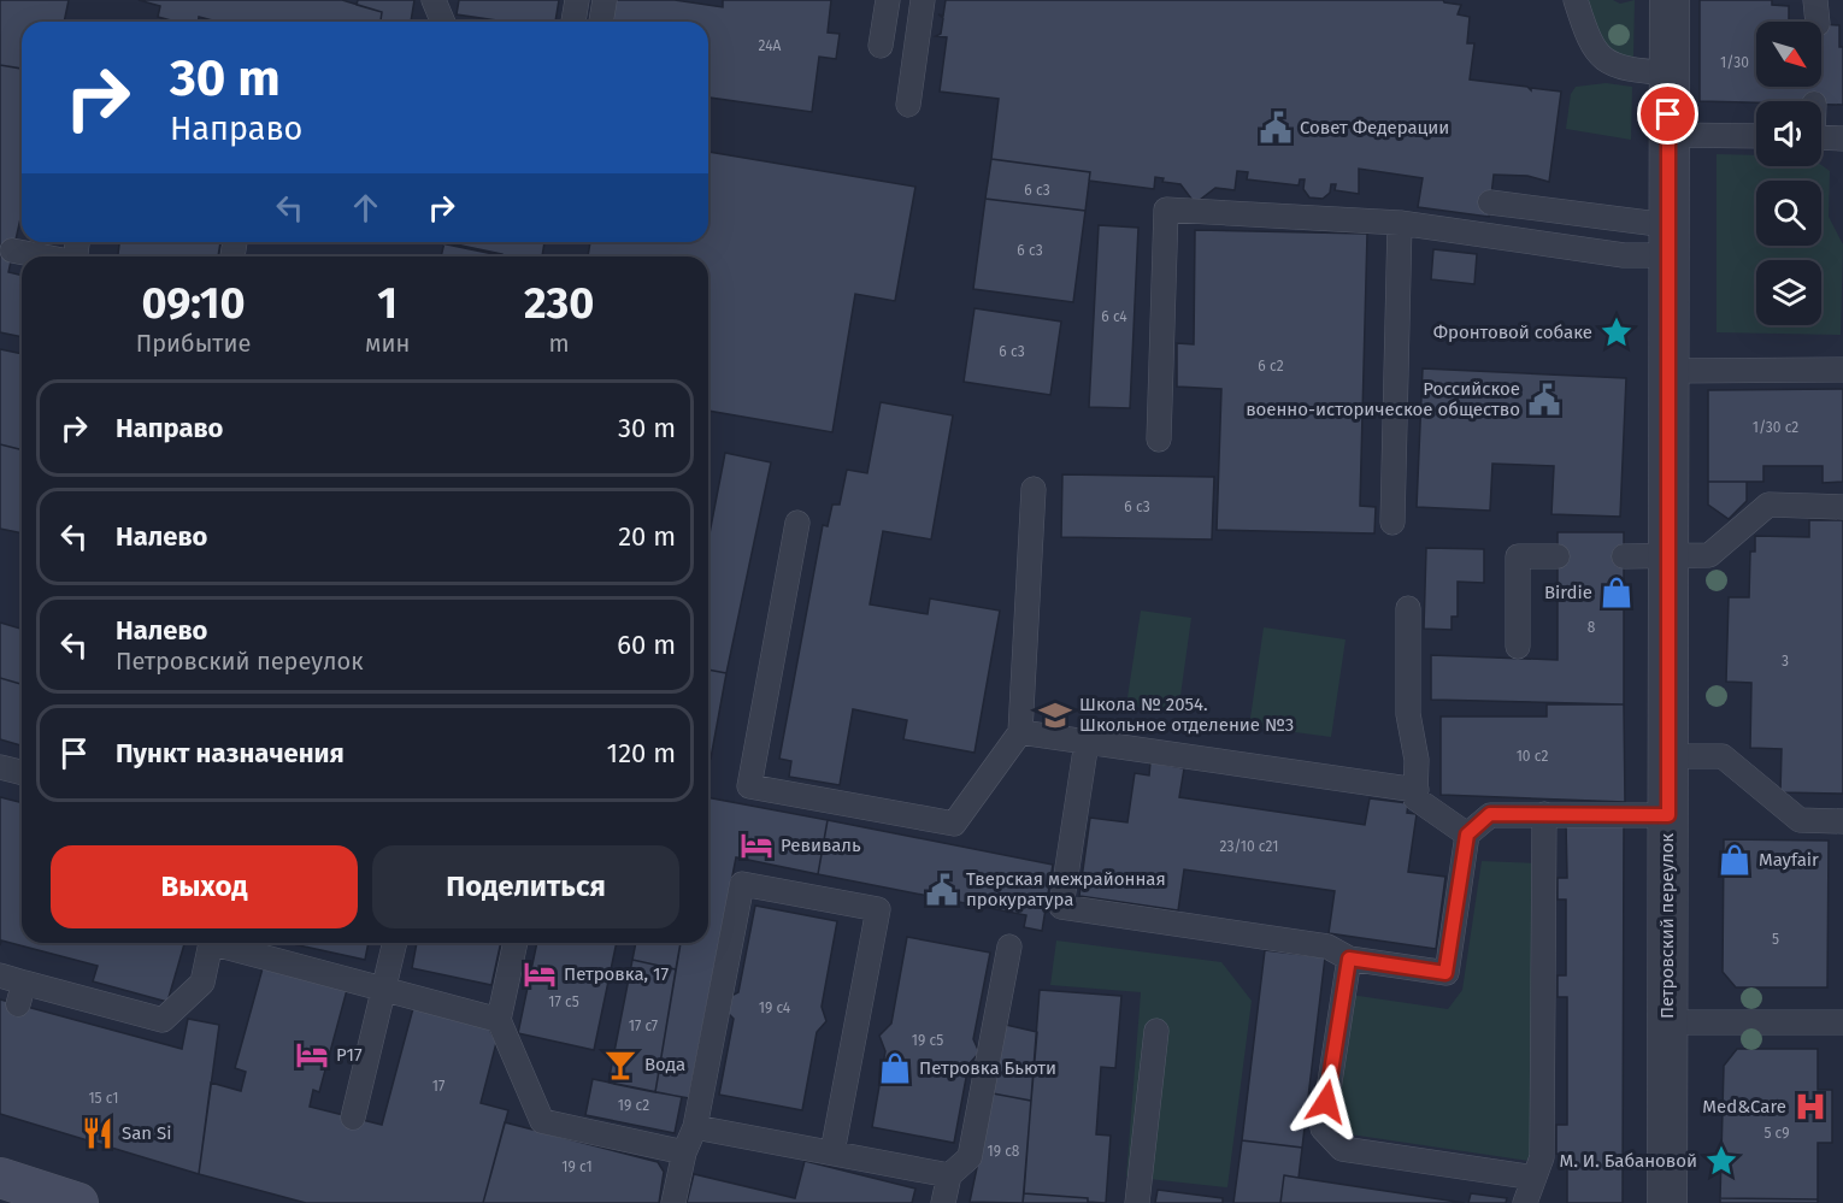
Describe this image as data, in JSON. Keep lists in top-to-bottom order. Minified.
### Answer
{"streets":{"street":["Петровский переулок"]},"places":{"public building":["Совет Федерации","Российское военно-историческое общество","Тверская межрайонная прокуратура"],"place":["Фронтовой собаке","М. И. Бабановой"],"shop":["Birdie","Mayfair","Петровка Бьюти"],"school or university":["Школа № 2054. Школьное отделение №3"],"hotel":["Ревиваль","Петровка, 17","P17"],"bar":["Вода"],"hospital":["Med&Care"],"restaurant":["San Si"]},"house_numbers":["24А","1/30","6 с3","6 с3","6 с4","6 с3","6 с2","1/30 с2","6 с3","8","3","10 с2","23/10 с21","5","17 с5","19 с4","17 с7","19 с5","17","15 с1","19 с2","5 с9","19 с8","19 с1"],"north":"bottom right","page":{"turn":["30 m","Направо"],"eta":["09:10","Прибытие","1","мин","230","m"],"list":[{"name":"Направо","value":"30 m"},{"name":"Налево","value":"20 m"},{"name":"Налево","note":"Петровский переулок","value":"60 m"},{"name":"Пункт назначения","value":"120 m"}],"buttons":["Выход","Поделиться"]}}
